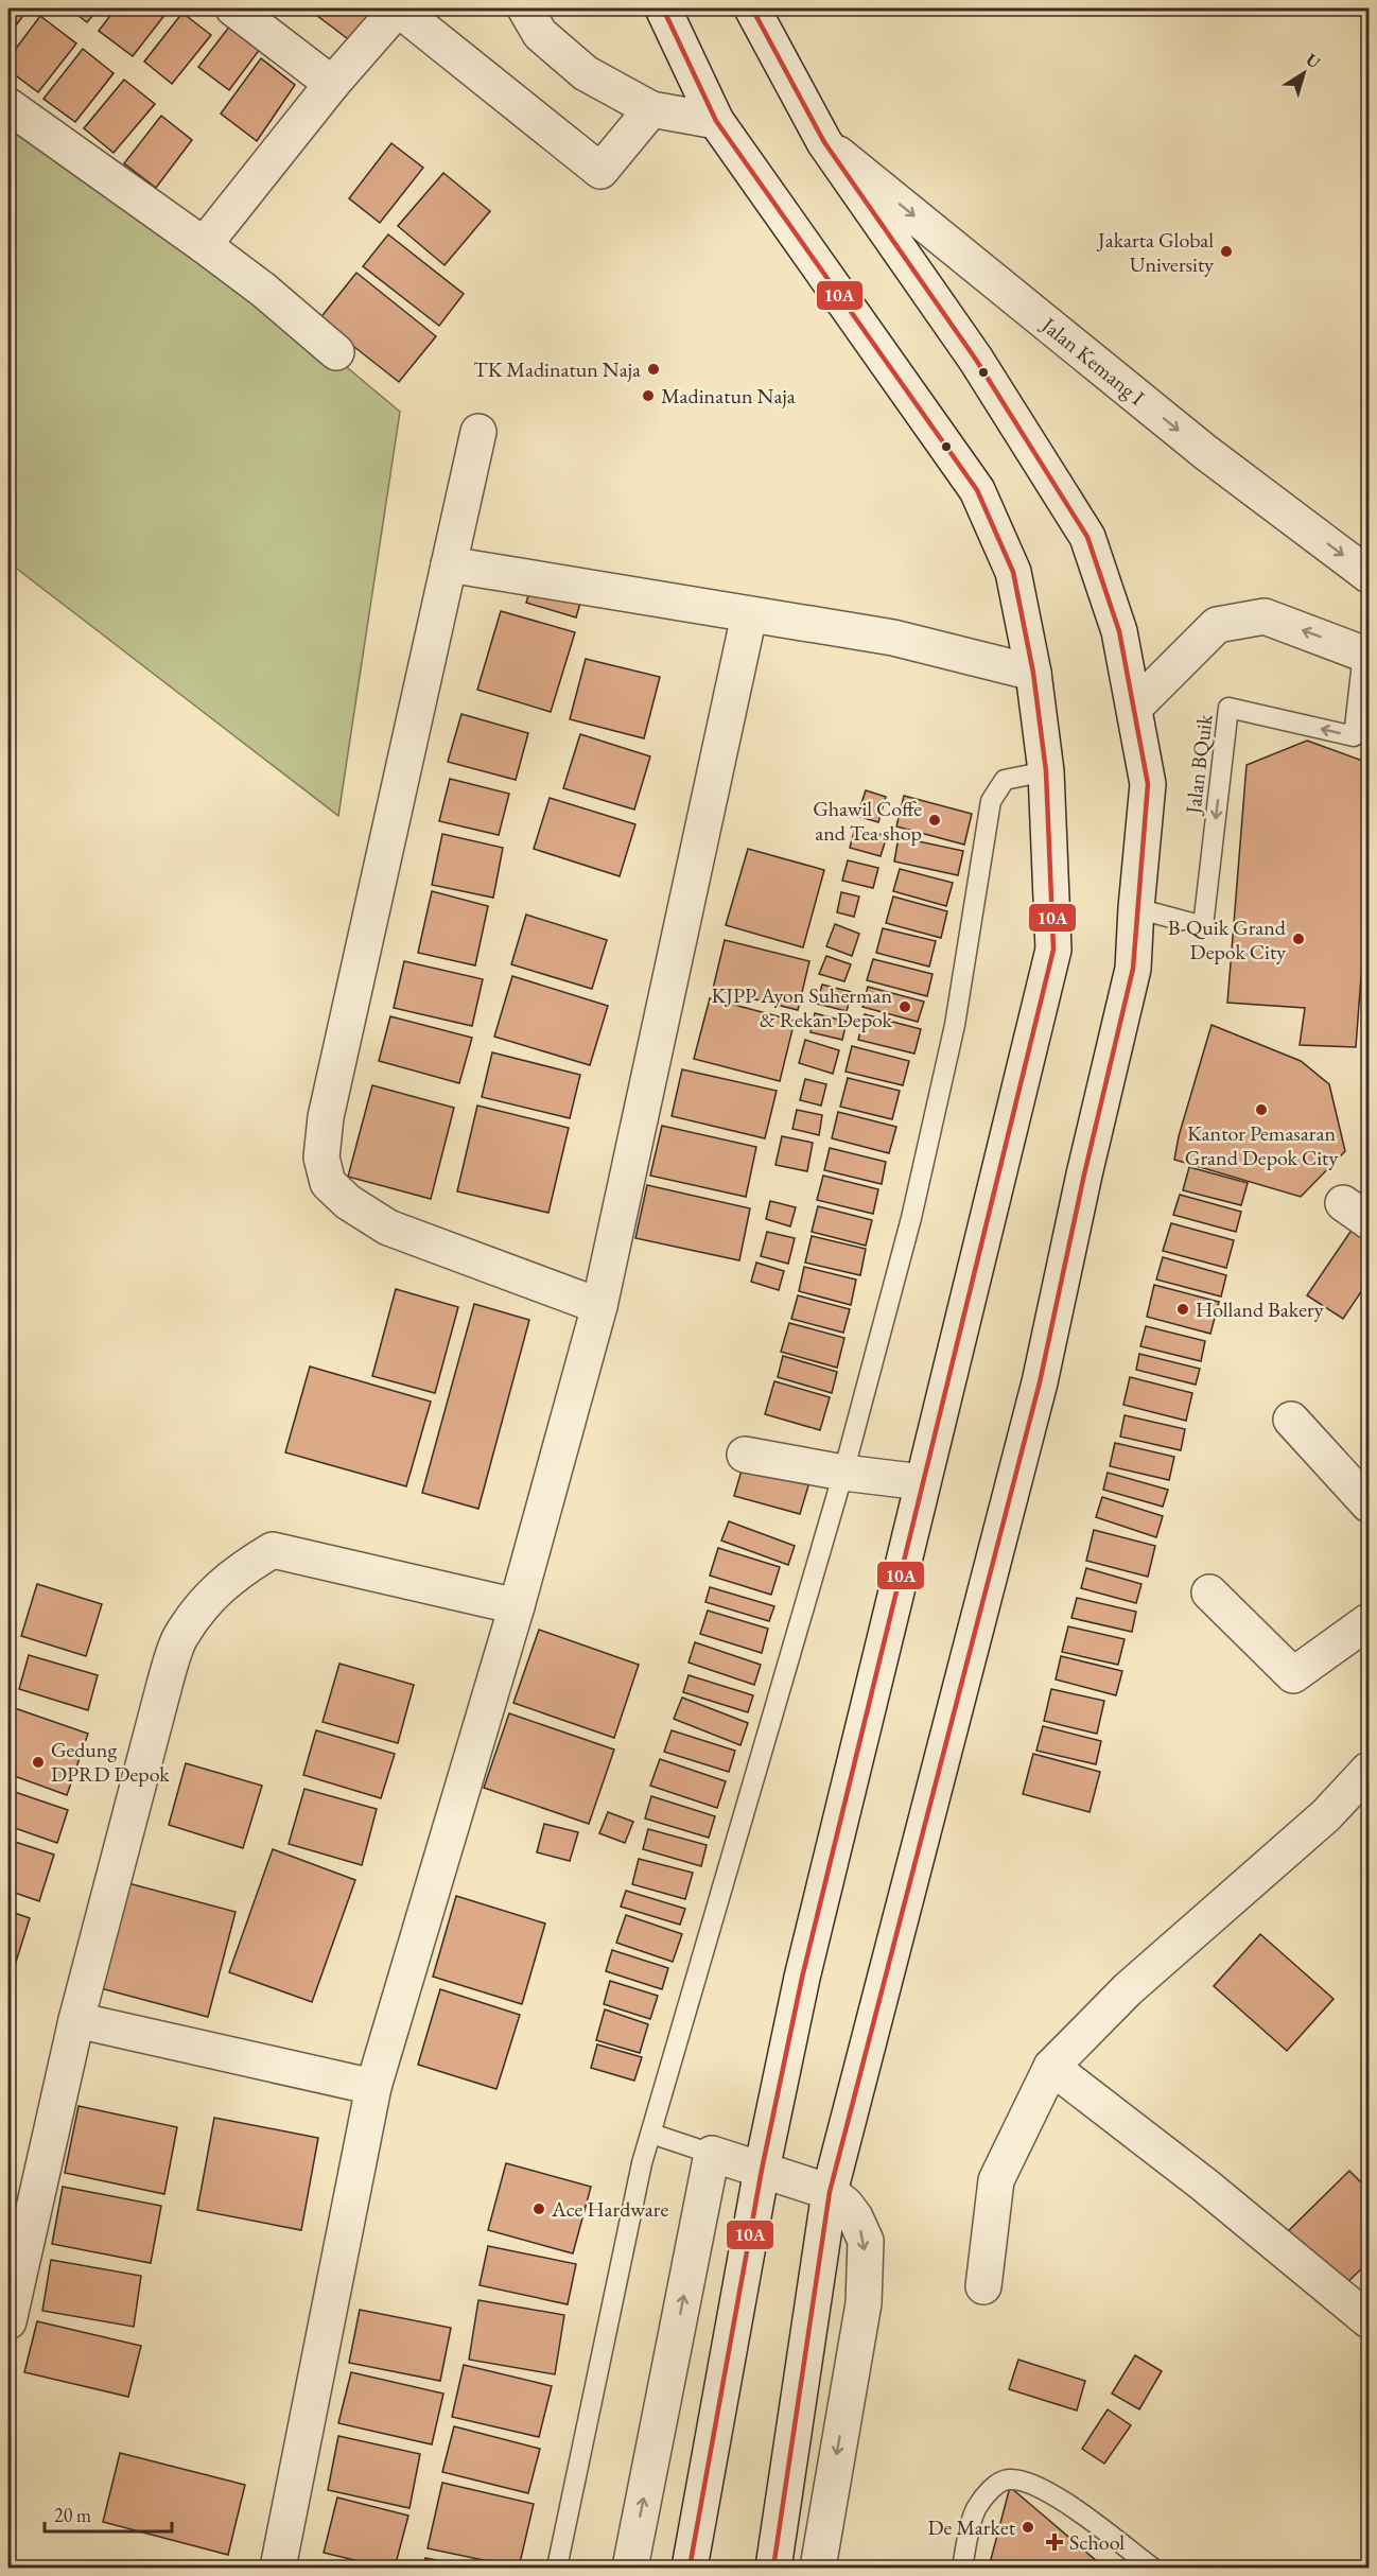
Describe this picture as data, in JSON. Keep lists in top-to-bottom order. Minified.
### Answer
{"streets":{"street":["Jalan Kemang I"],"lane":["Jalan BQuik"]},"places":{"other":["Jakarta Global University","TK Madinatun Naja","Madinatun Naja","Ghawil Coffe and Tea shop","B-Quik Grand Depok City","KJPP Ayon Suherman & Rekan Depok","Kantor Pemasaran Grand Depok City","Holland Bakery","Gedung DPRD Depok","Ace Hardware","De Market"],"health":["School"]},"lines":["transit line 10A"],"scale_bar":"20 m","north":"top right"}
